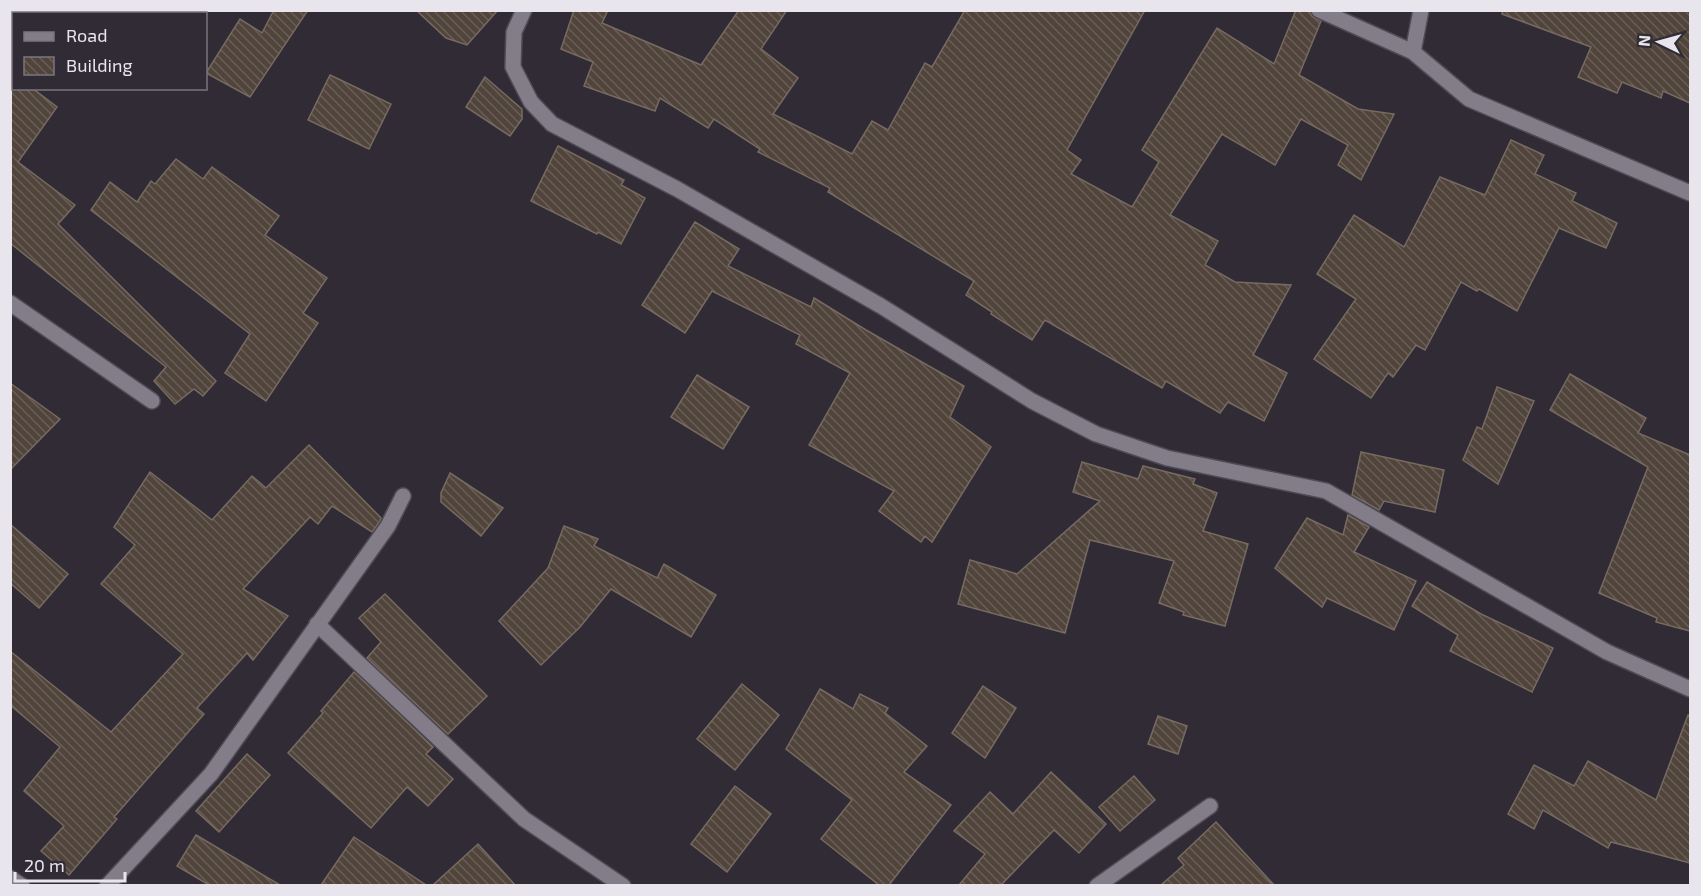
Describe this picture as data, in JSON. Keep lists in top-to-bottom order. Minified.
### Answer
{"legend":["Road","Building"],"scale_bar":"20 m","north":"left"}
